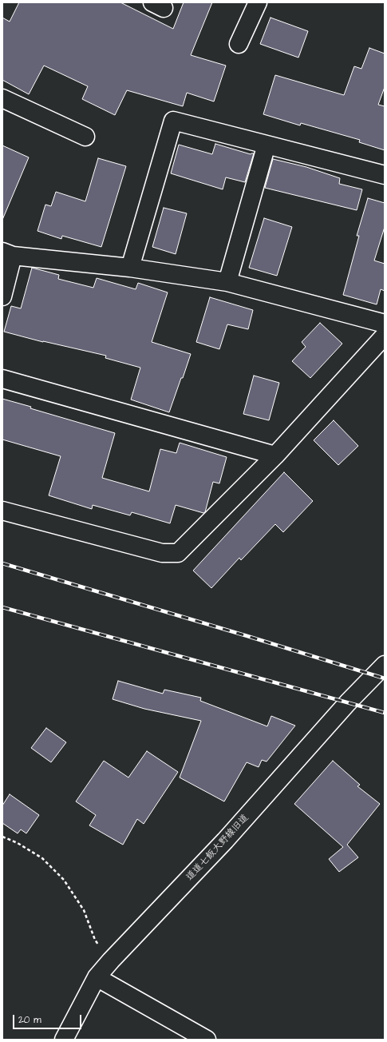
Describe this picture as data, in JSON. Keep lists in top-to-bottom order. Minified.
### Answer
{"streets":{"street":["道道七飯大野線旧道"]},"scale_bar":"20 m"}
